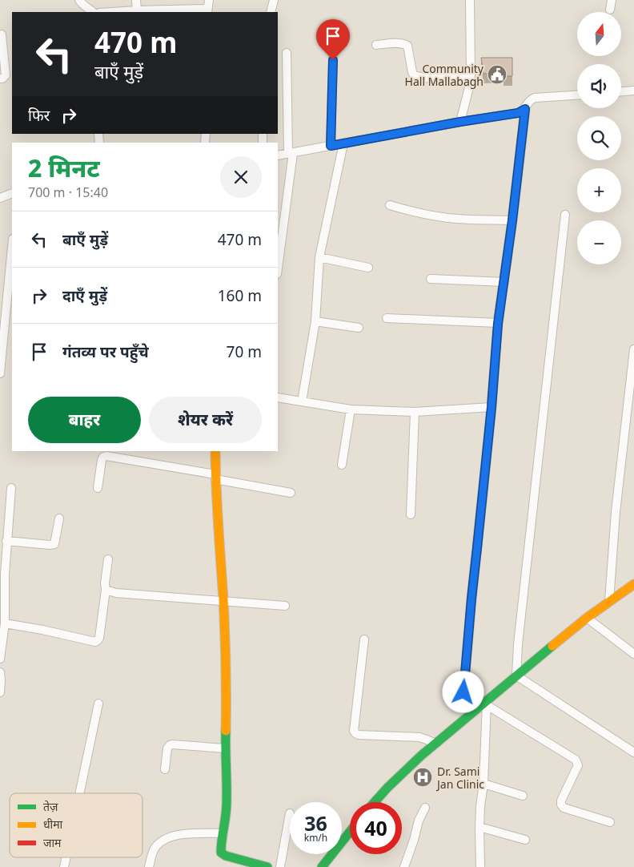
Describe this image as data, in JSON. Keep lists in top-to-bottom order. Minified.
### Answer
{"places":{"public building":["Community Hall Mallabagh"],"hospital":["Dr. Sami Jan Clinic"]},"legend":["तेज़","धीमा","जाम"],"north":"top","page":{"map_buttons":["+","−"],"turn":["470 m","बाएँ मुड़ें"],"then":"फिर","heading":["2 मिनट","700 m · 15:40"],"list":[{"name":"बाएँ मुड़ें","value":"470 m"},{"name":"दाएँ मुड़ें","value":"160 m"},{"name":"गंतव्य पर पहुँचे","value":"70 m"}],"buttons":["बाहर","शेयर करें"],"speed":"36 km/h","limit":"40"}}
